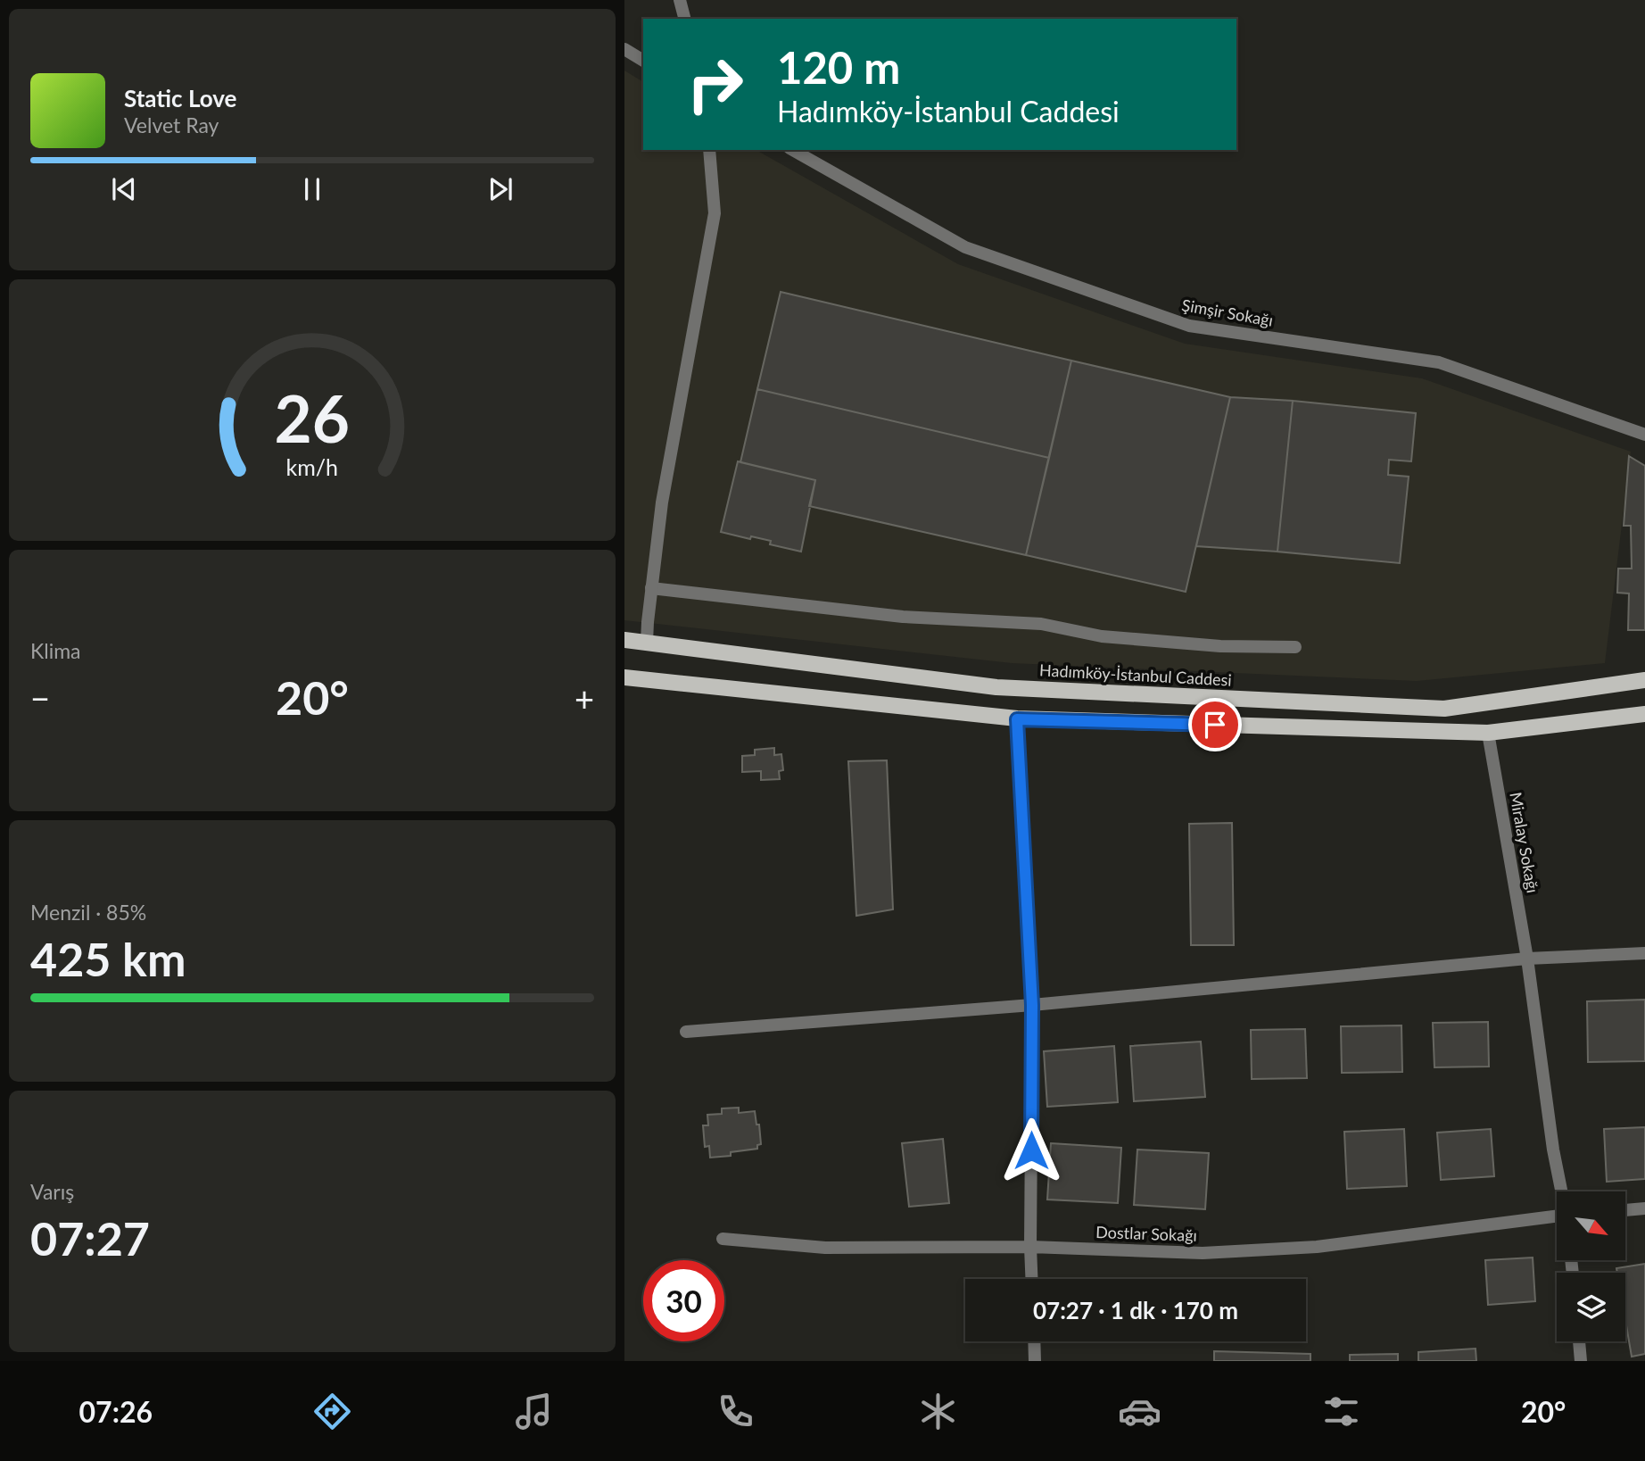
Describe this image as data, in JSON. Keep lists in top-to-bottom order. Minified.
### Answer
{"streets":{"main road":["Hadımköy-İstanbul Caddesi"],"street":["Şimşir Sokağı","Miralay Sokağı","Dostlar Sokağı"]},"north":"bottom right","page":{"turn":["120 m","Hadımköy-İstanbul Caddesi"],"song":["Static Love","Velvet Ray"],"tile":["Klima",["Menzil · 85%","425 km"],["Varış","07:27"]],"heat":["−","20°","+"],"limit":"30","trip":"07:27 · 1 dk · 170 m","tabs":["07:26","20°"],"gauge":["26","km/h"]}}
